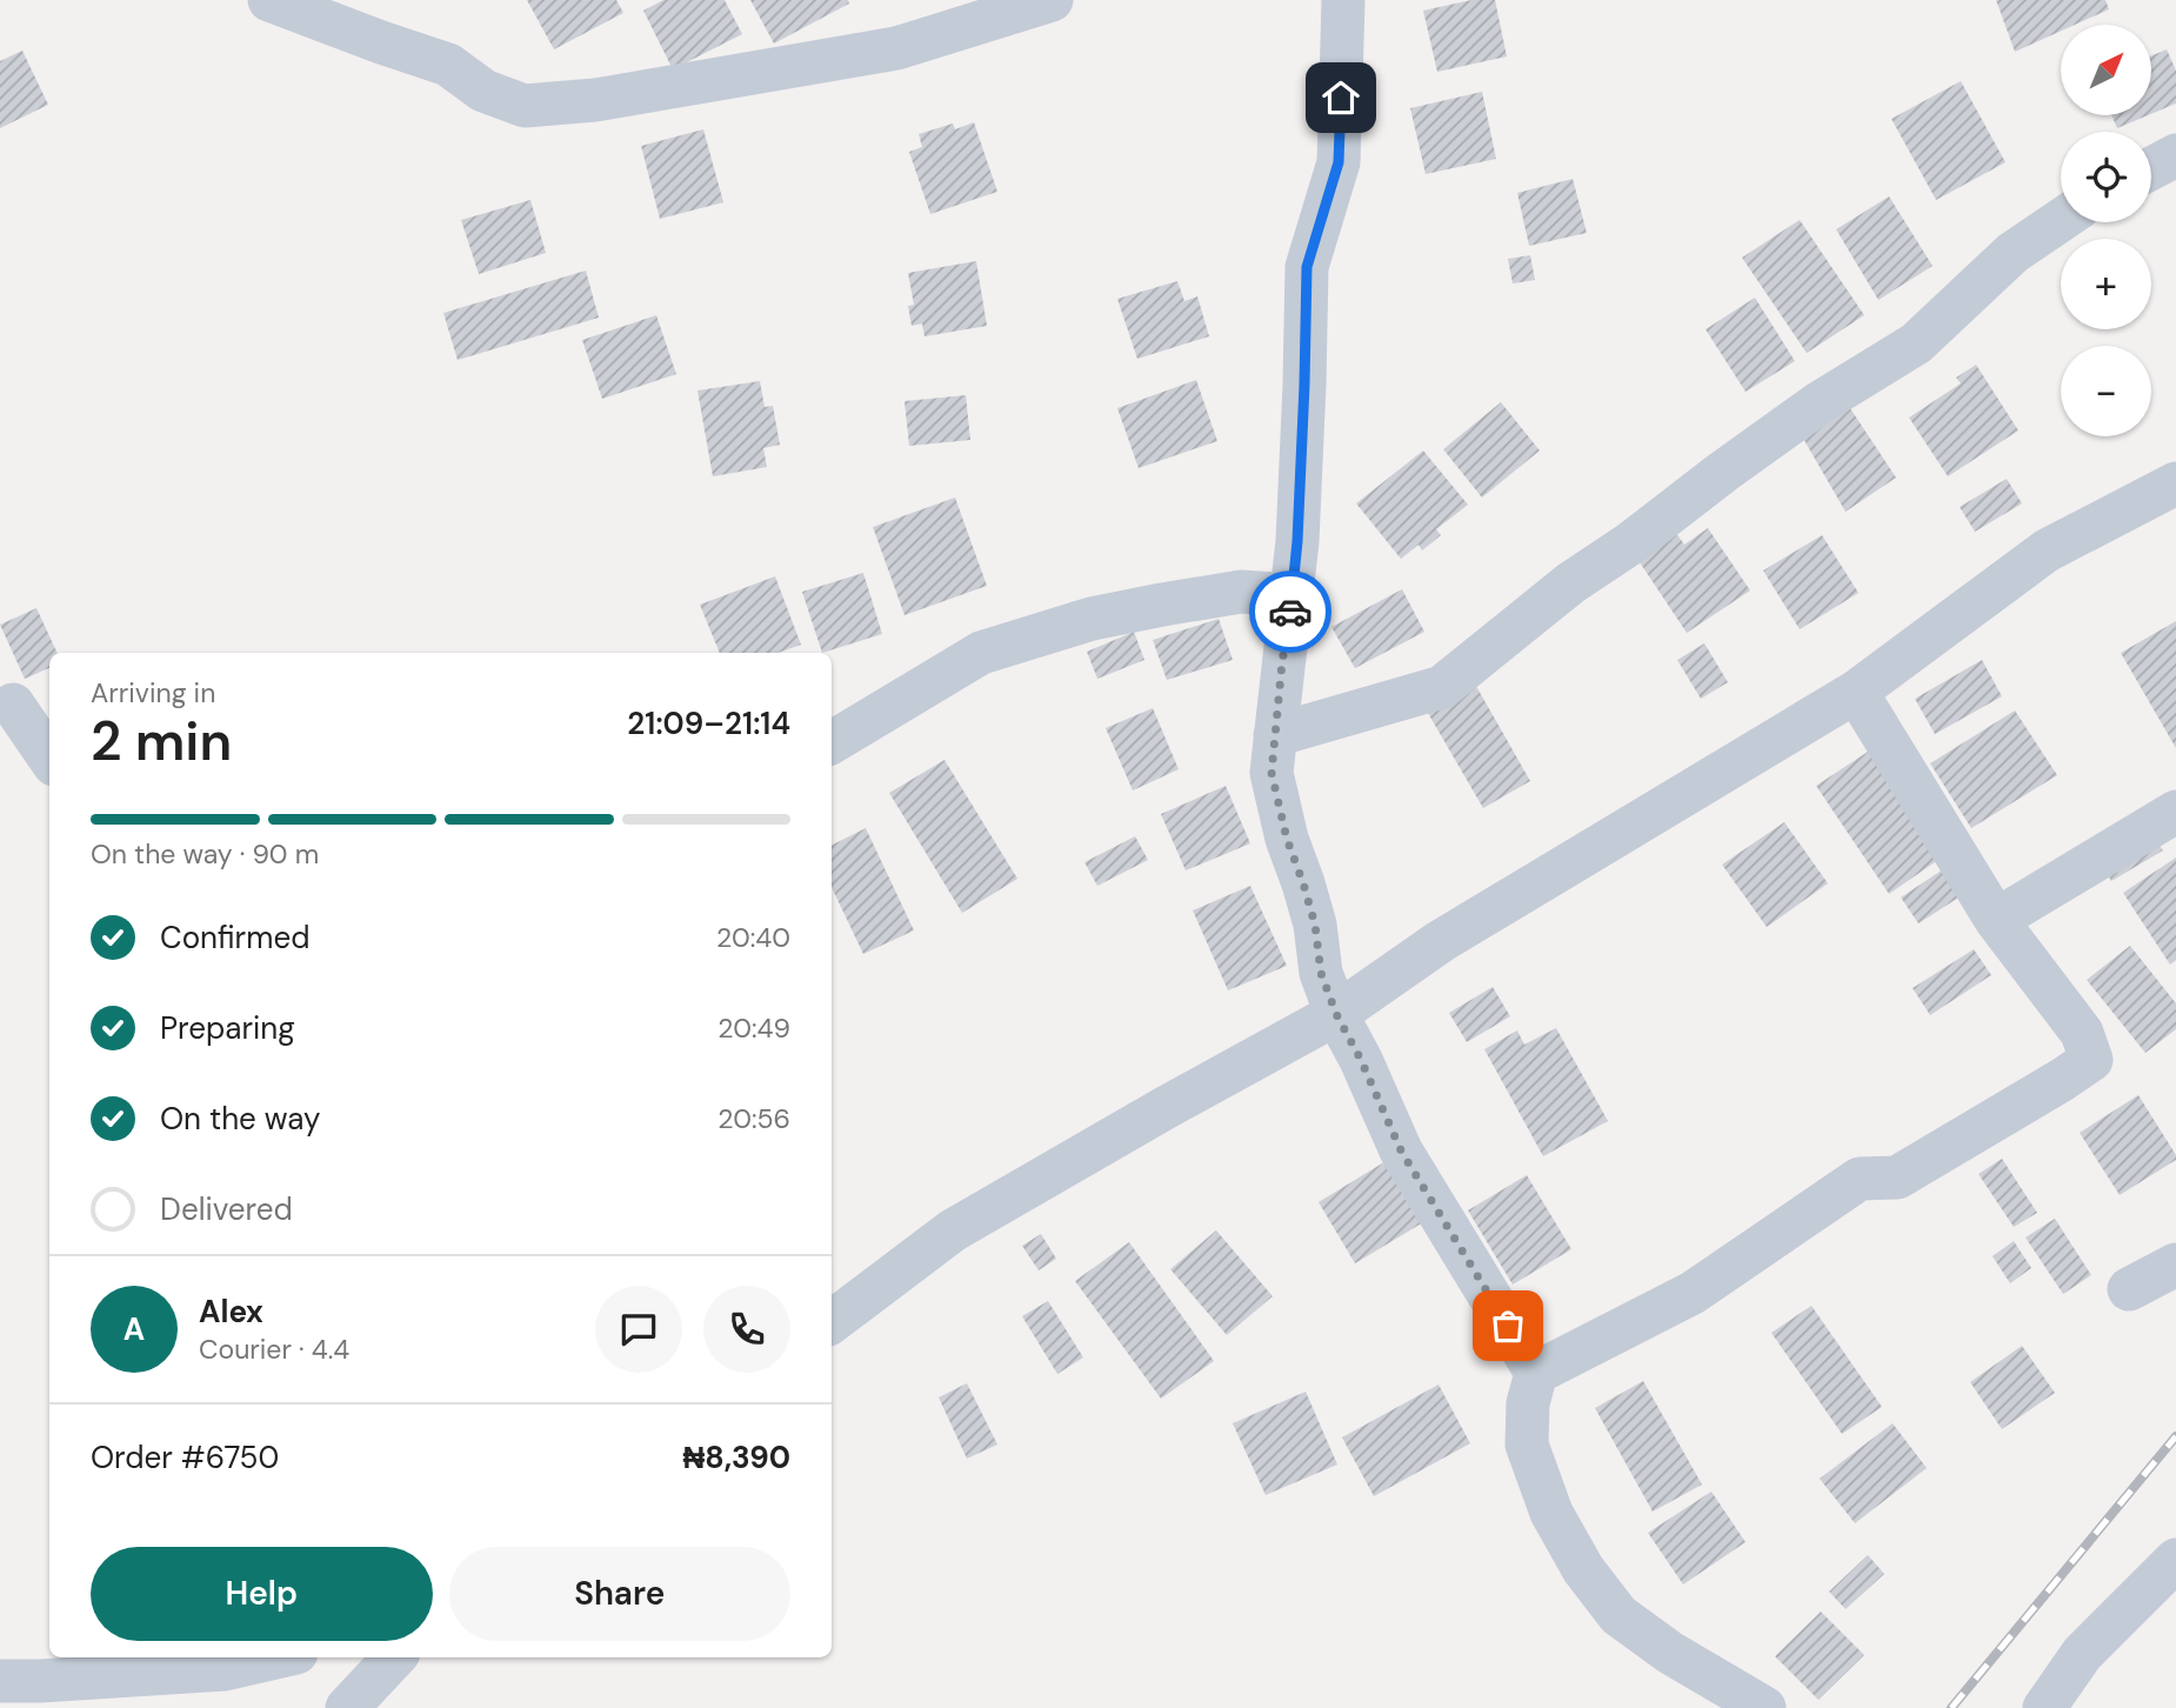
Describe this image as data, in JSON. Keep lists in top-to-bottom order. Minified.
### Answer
{"north":"top right","page":{"map_buttons":["+","−"],"heading":["2 min","Arriving in","21:09–21:14"],"panel":["Alex","Courier · 4.4","Order #6750","₦8,390"],"bar":"On the way · 90 m","list":[["Confirmed","20:40"],["Preparing","20:49"],["On the way","20:56"],"Delivered"],"round":"A","buttons":["Help","Share"]}}
